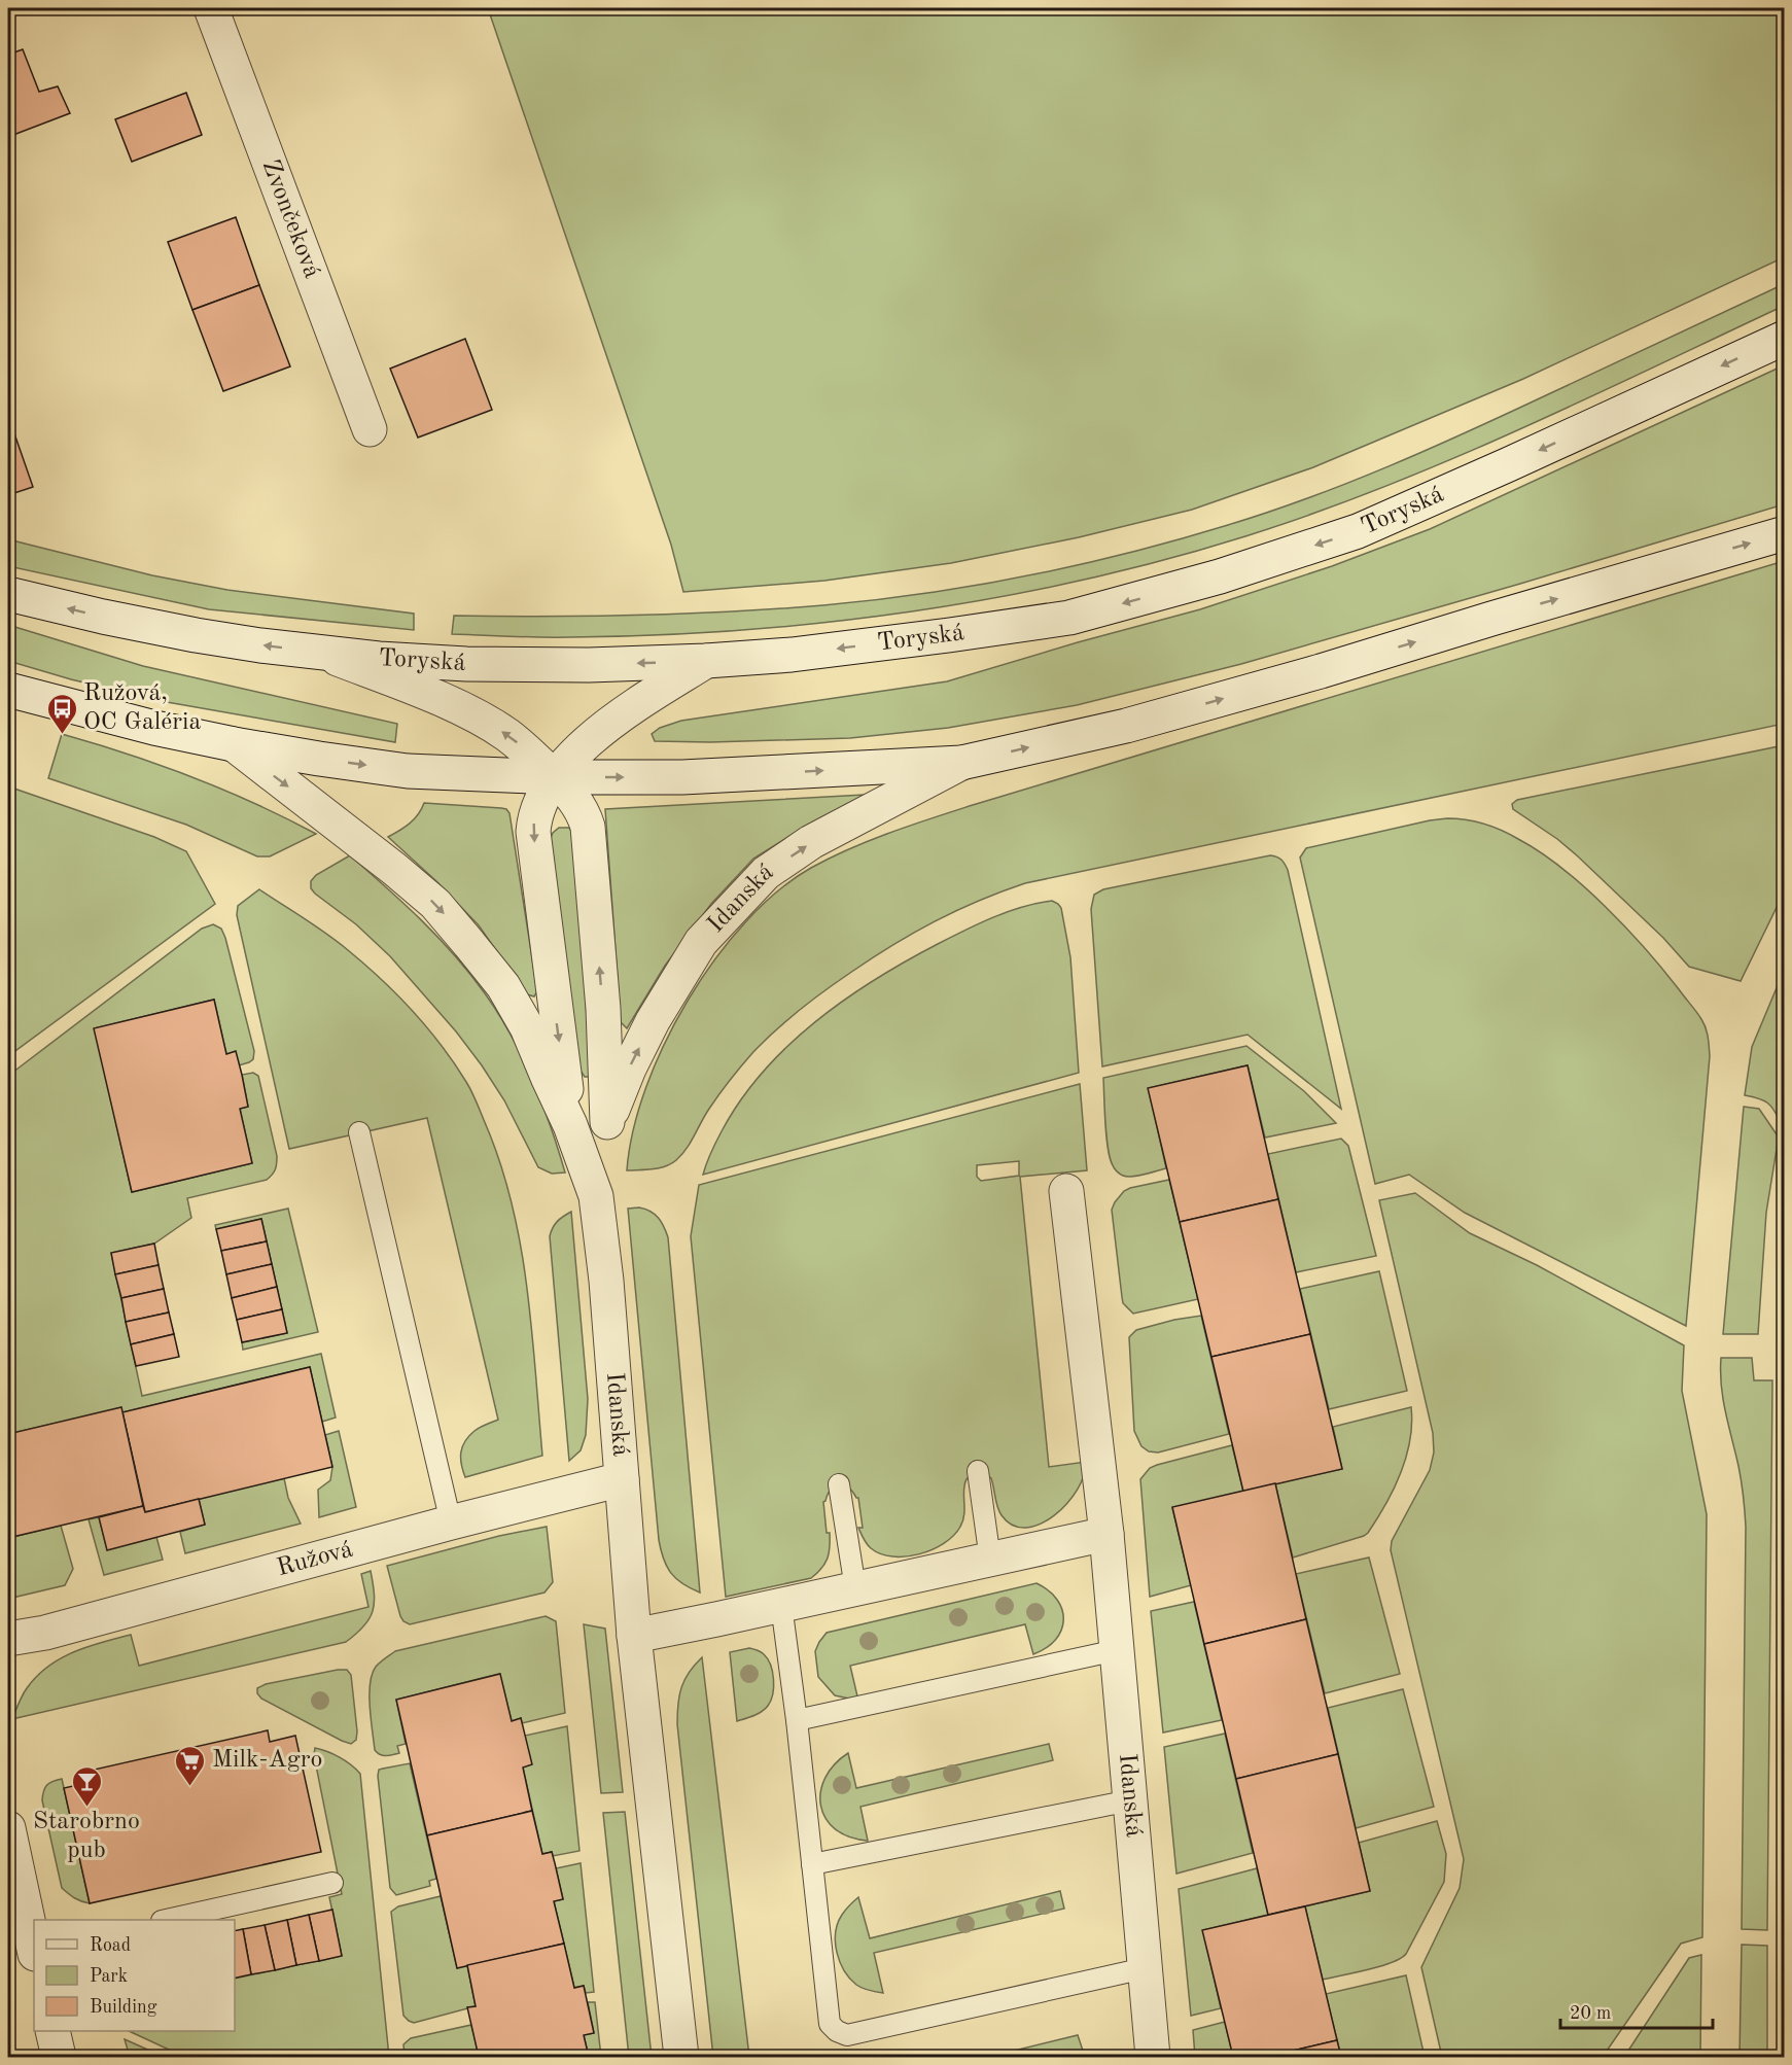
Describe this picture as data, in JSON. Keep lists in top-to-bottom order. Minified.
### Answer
{"streets":{"street":["Zvončeková","Toryská","Idanská","Ružová"]},"crossings":[["Toryská","Idanská"],["Idanská","Ružová"]],"places":{"bus stop":["Ružová, OC Galéria"],"supermarket":["Milk-Agro"],"bar":["Starobrno pub"]},"legend":["Road","Park","Building"],"scale_bar":"20 m"}
